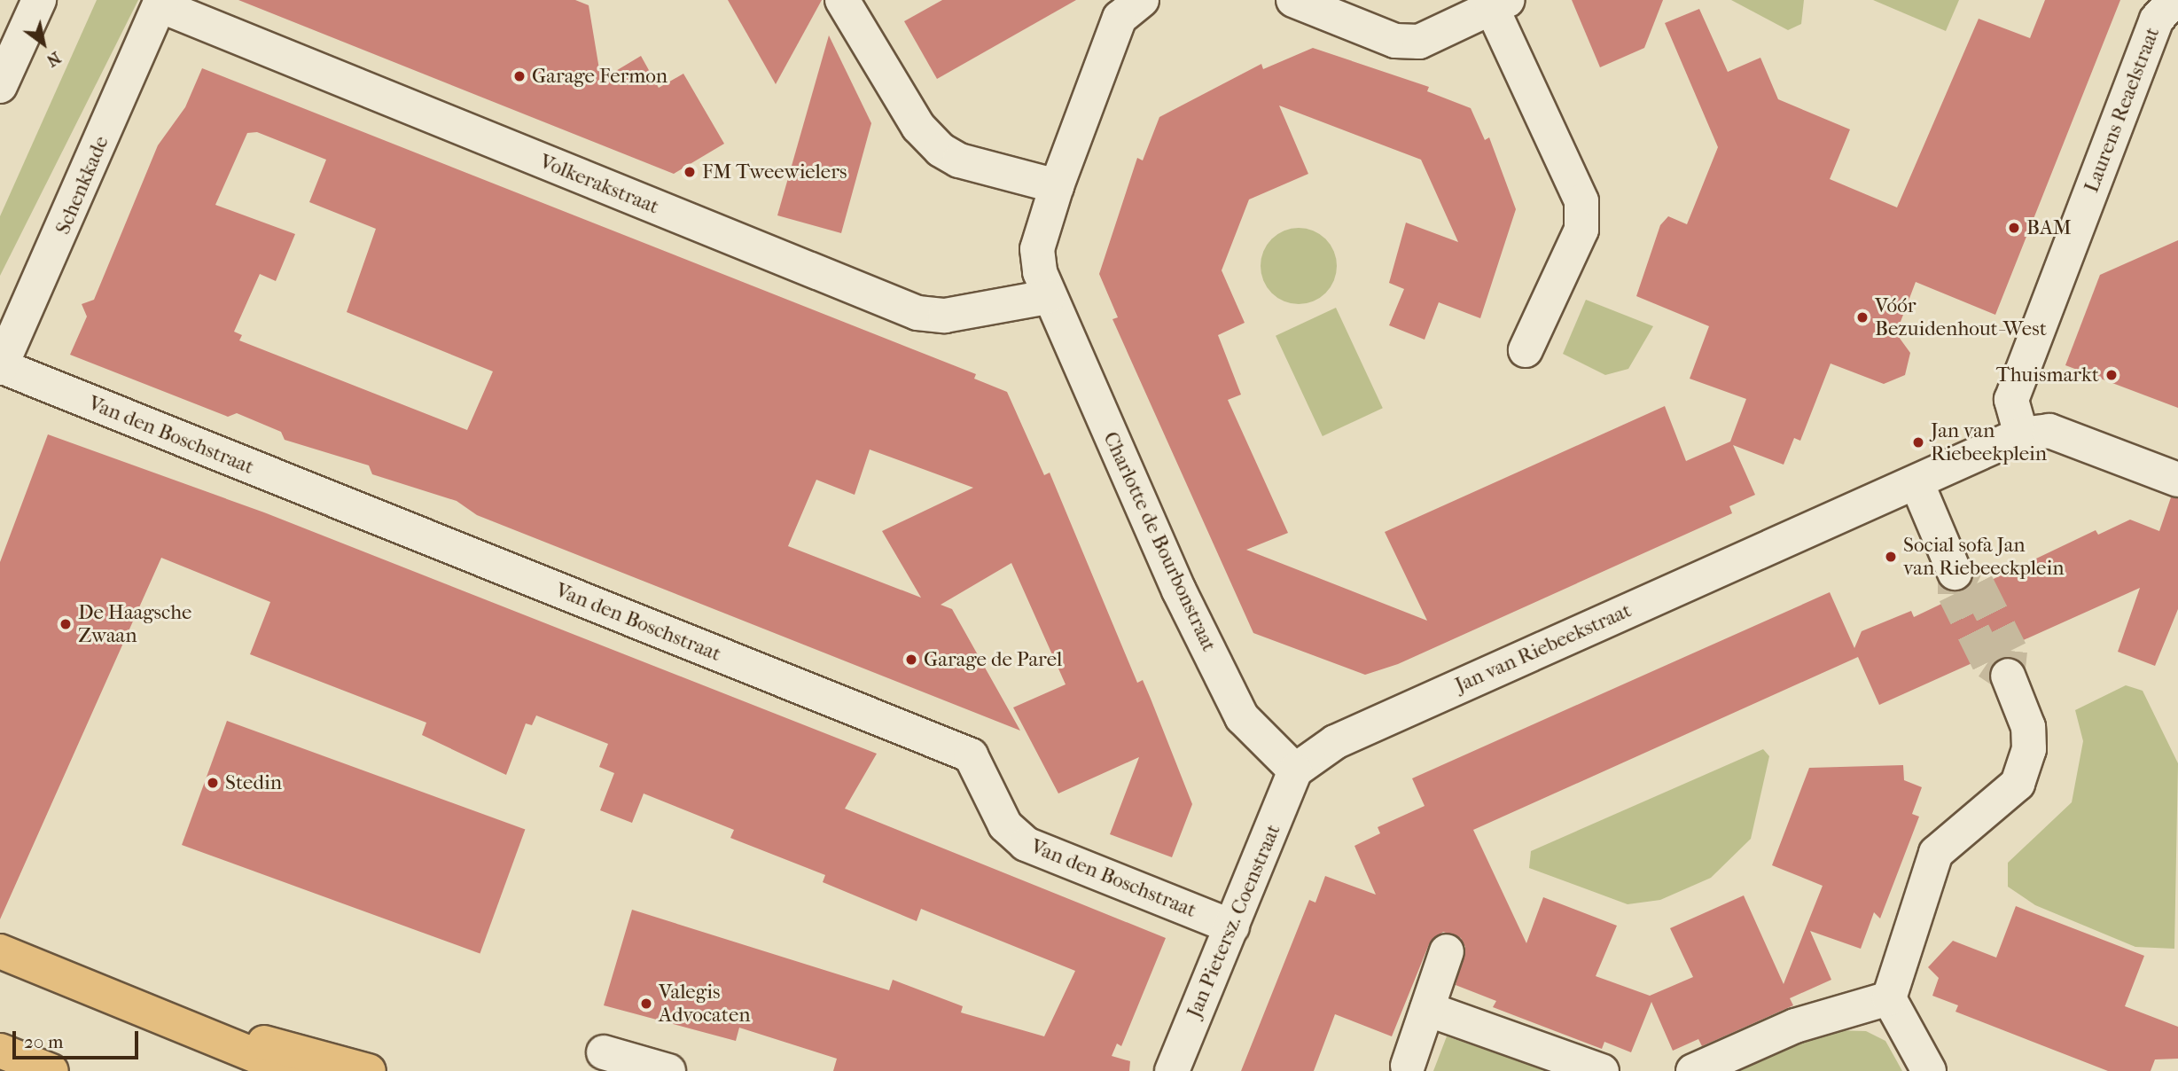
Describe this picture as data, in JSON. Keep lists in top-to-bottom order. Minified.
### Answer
{"streets":{"street":["Laurens Reaelstraat","Volkerakstraat","Schenkkade","Van den Boschstraat","Charlotte de Bourbonstraat","Jan van Riebeekstraat","Jan Pietersz. Coenstraat"]},"crossings":[["Volkerakstraat","Schenkkade"],["Volkerakstraat","Charlotte de Bourbonstraat"],["Schenkkade","Van den Boschstraat"],["Van den Boschstraat","Jan Pietersz. Coenstraat"],["Charlotte de Bourbonstraat","Jan van Riebeekstraat"],["Charlotte de Bourbonstraat","Jan Pietersz. Coenstraat"],["Jan van Riebeekstraat","Jan Pietersz. Coenstraat"]],"places":["Garage Fermon","FM Tweewielers","BAM","Vóór Bezuidenhout-West","Thuismarkt","Jan van Riebeekplein","Social sofa Jan van Riebeeckplein","De Haagsche Zwaan","Garage de Parel","Stedin","Valegis Advocaten"],"scale_bar":"20 m","north":"bottom right"}
